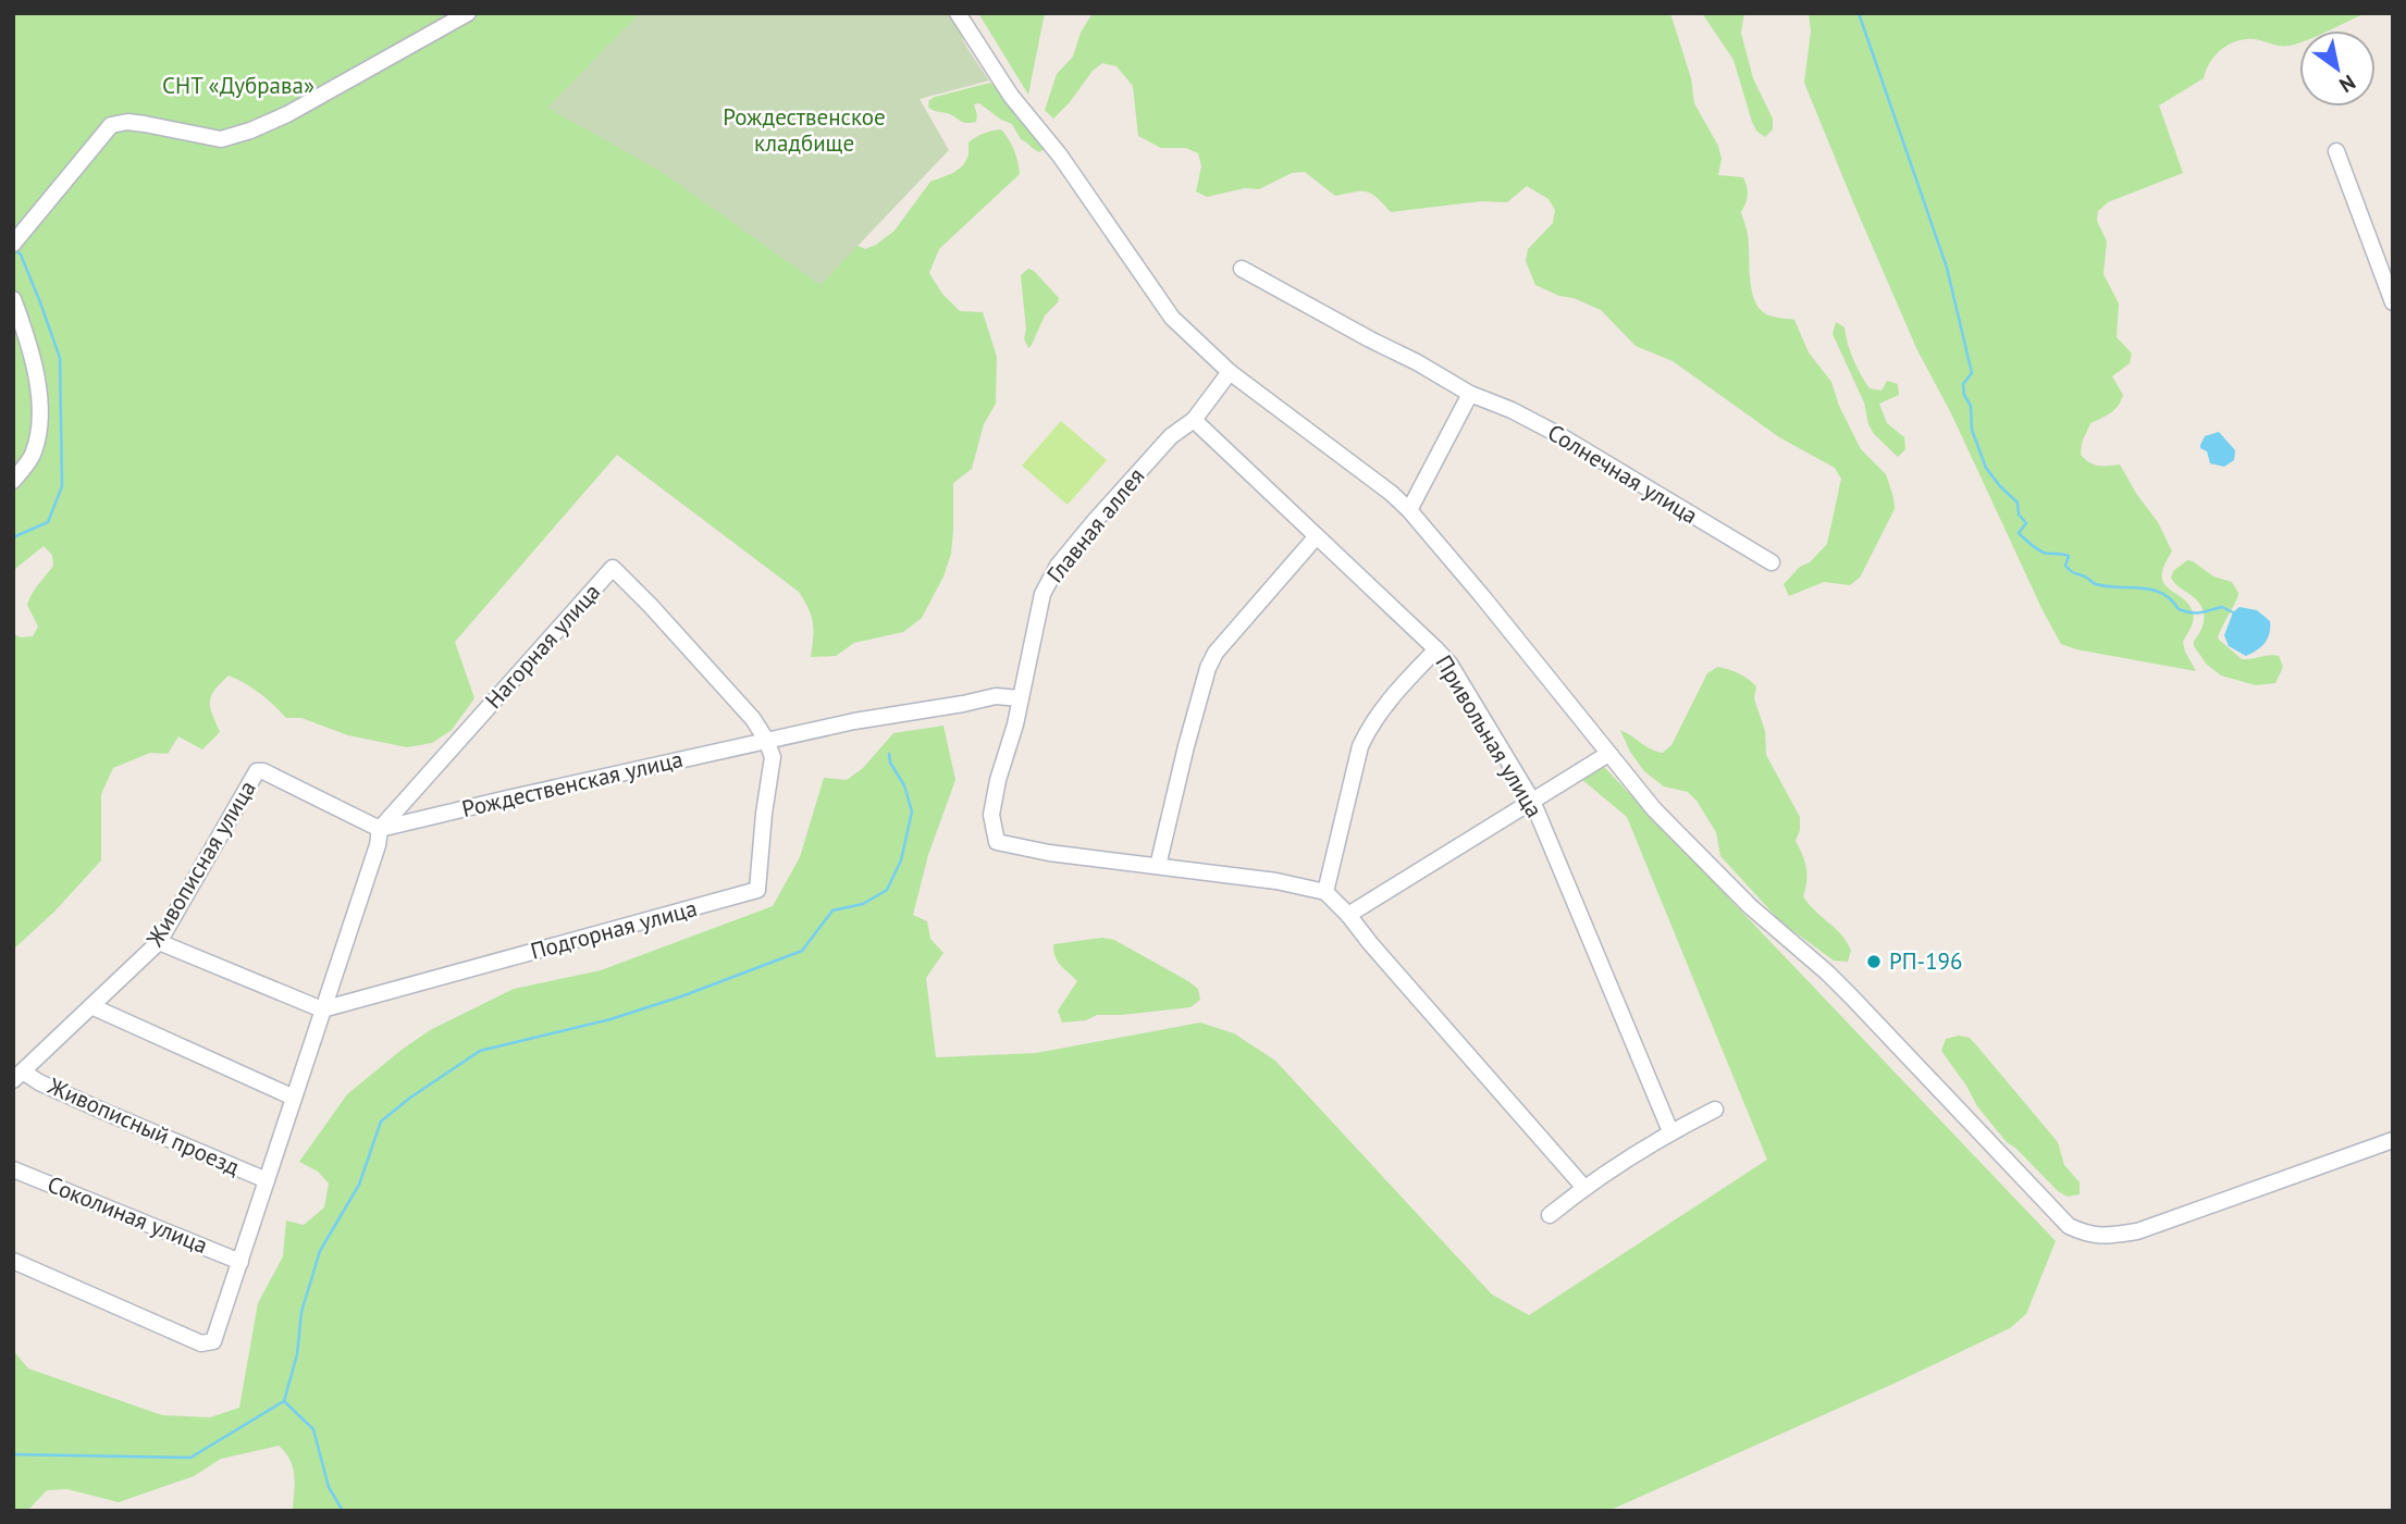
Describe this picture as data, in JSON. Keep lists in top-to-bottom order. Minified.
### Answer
{"streets":{"street":["Солнечная улица","Главная аллея","Нагорная улица","Привольная улица","Рождественская улица","Живописная улица","Подгорная улица","Живописный проезд","Соколиная улица"]},"crossings":[["Главная аллея","Привольная улица"],["Главная аллея","Рождественская улица"],["Нагорная улица","Рождественская улица"],["Нагорная улица","Живописная улица"],["Нагорная улица","Подгорная улица"],["Рождественская улица","Живописная улица"],["Рождественская улица","Подгорная улица"],["Живописная улица","Живописный проезд"]],"parks":["СНТ «Дубрава»","Рождественское кладбище"],"places":["РП-196"],"north":"bottom right"}
